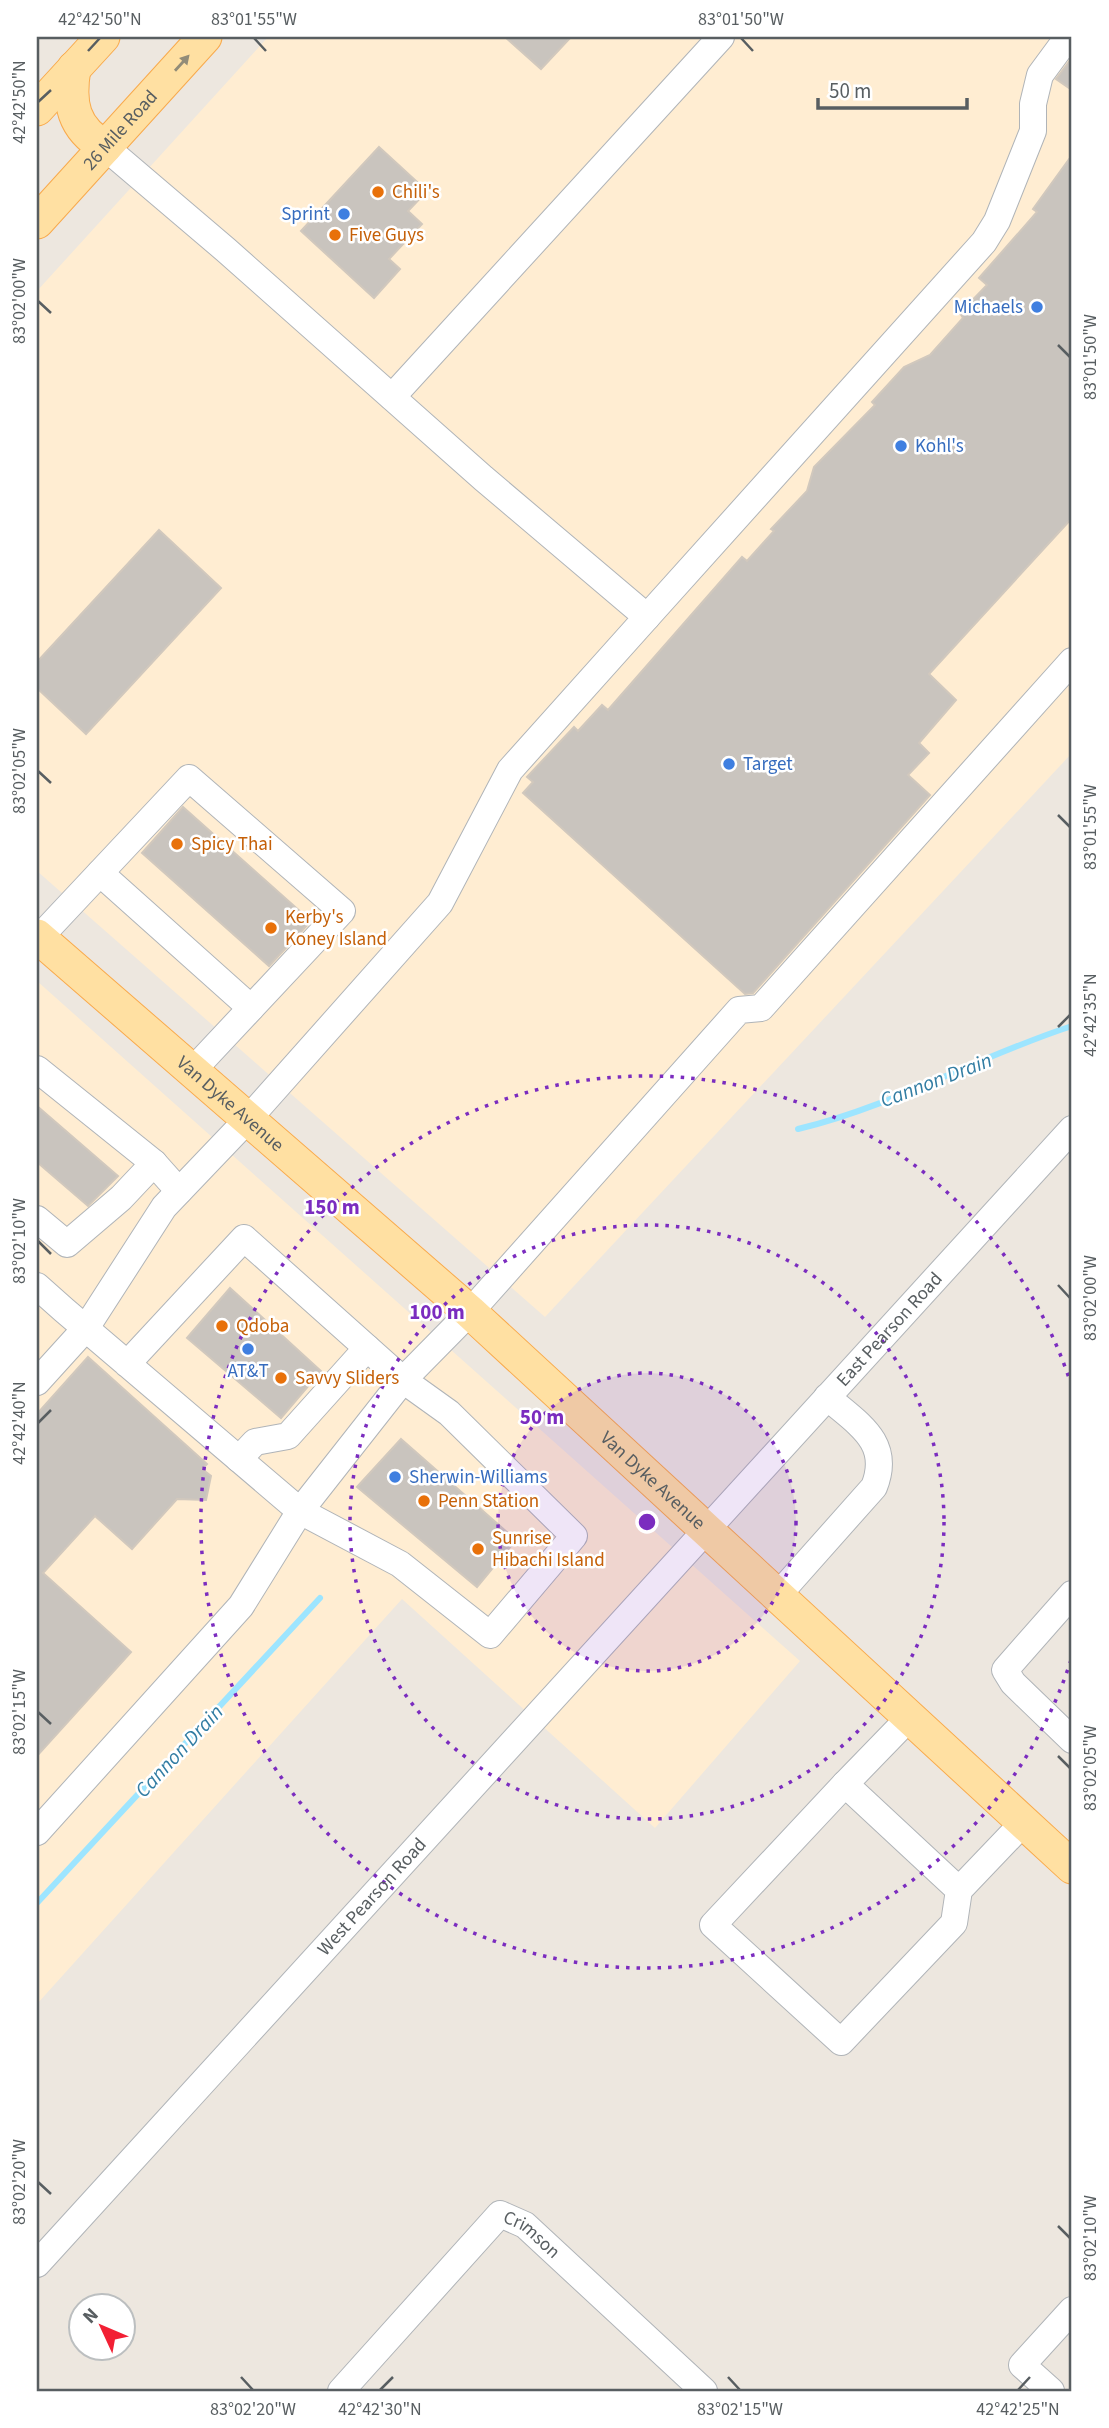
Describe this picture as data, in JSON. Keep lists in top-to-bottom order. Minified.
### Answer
{"streets":{"main road":["26 Mile Road","Van Dyke Avenue"],"street":["East Pearson Road","West Pearson Road","Crimson"]},"crossings":[["Van Dyke Avenue","East Pearson Road"],["Van Dyke Avenue","West Pearson Road"],["East Pearson Road","West Pearson Road"]],"water":["Cannon Drain"],"places":["Chili's","Sprint","Five Guys","Michaels","Kohl's","Target","Spicy Thai","Kerby's Koney Island","Qdoba","AT&T","Savvy Sliders","Sherwin-Williams","Penn Station","Sunrise Hibachi Island"],"scale_bar":"50 m","north":"top left","coordinates":["42°42'50\"N","83°01'55\"W","83°01'50\"W","83°02'00\"W","83°02'05\"W","42°42'35\"N","83°02'10\"W","42°42'40\"N","83°02'15\"W","83°02'20\"W","42°42'30\"N","42°42'25\"N"],"rings":["150 m","100 m","50 m"]}
